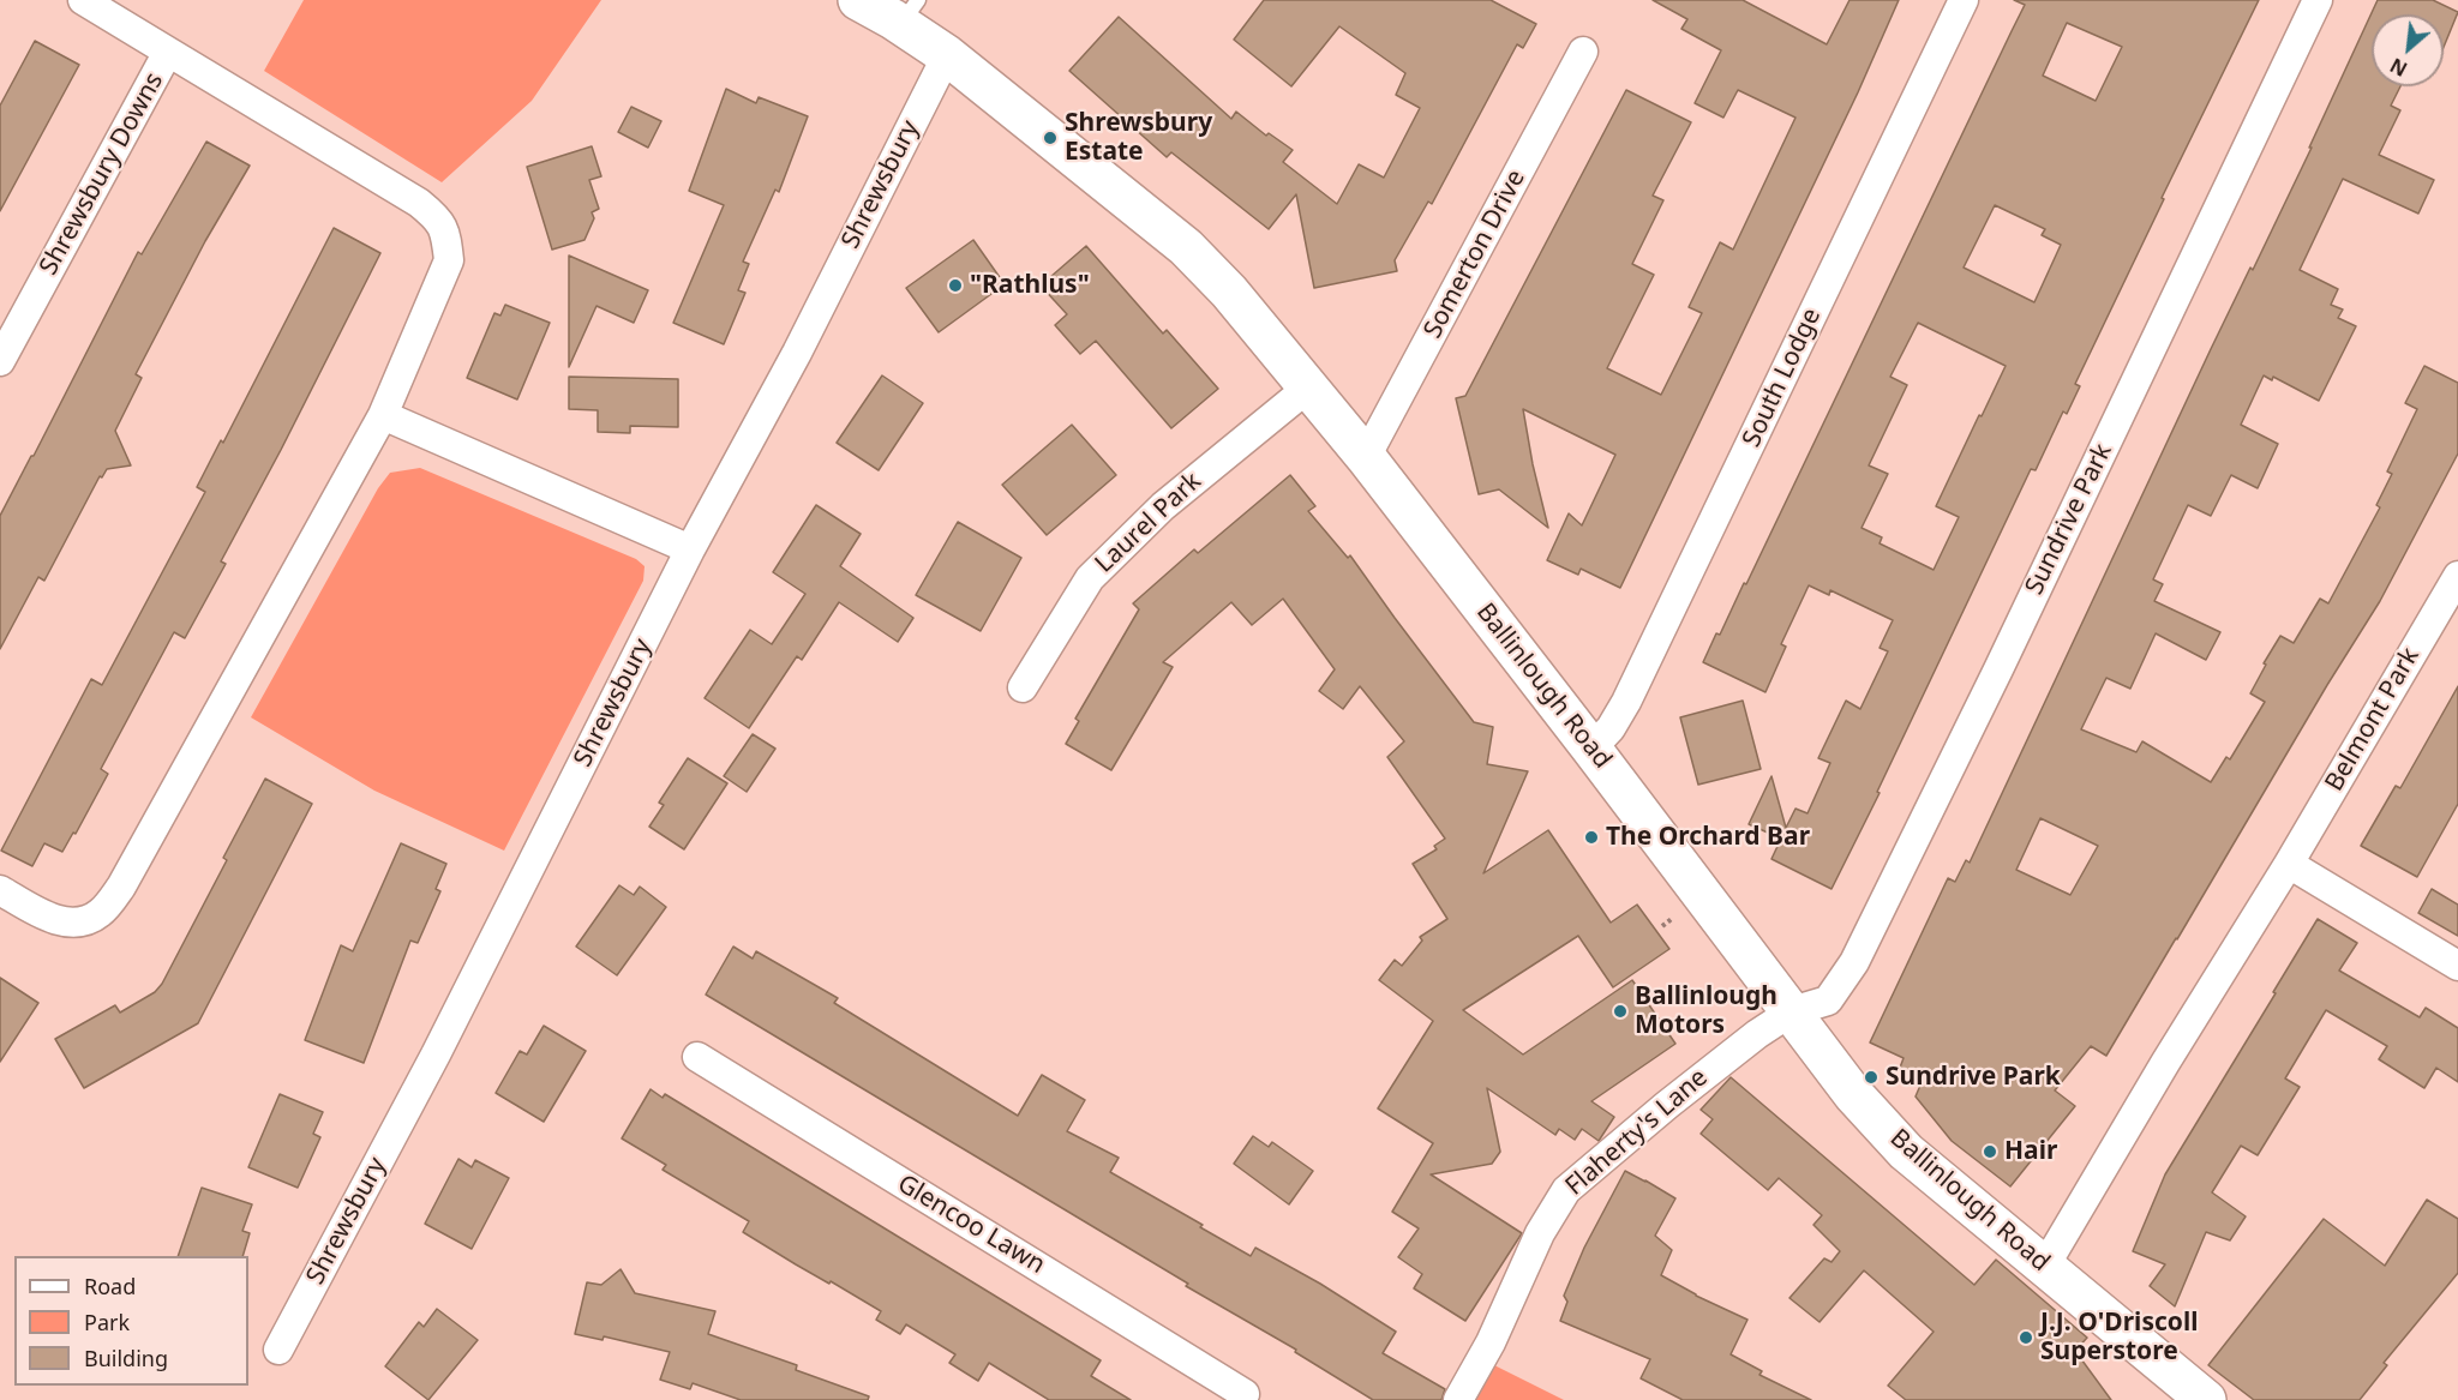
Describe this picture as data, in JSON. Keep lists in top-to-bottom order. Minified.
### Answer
{"streets":{"street":["Shrewsbury Downs","Shrewsbury","Somerton Drive","South Lodge","Sundrive Park","Laurel Park","Ballinlough Road","Belmont Park","Flaherty's Lane","Glencoo Lawn"]},"crossings":[["Shrewsbury","Ballinlough Road"],["Somerton Drive","Ballinlough Road"],["South Lodge","Ballinlough Road"],["Sundrive Park","Ballinlough Road"],["Sundrive Park","Flaherty's Lane"],["Laurel Park","Ballinlough Road"],["Ballinlough Road","Belmont Park"],["Ballinlough Road","Flaherty's Lane"]],"places":["Shrewsbury Estate","\"Rathlus\"","The Orchard Bar","Ballinlough Motors","Sundrive Park","Hair","J.J. O'Driscoll Superstore"],"legend":["Road","Park","Building"],"north":"bottom left"}
